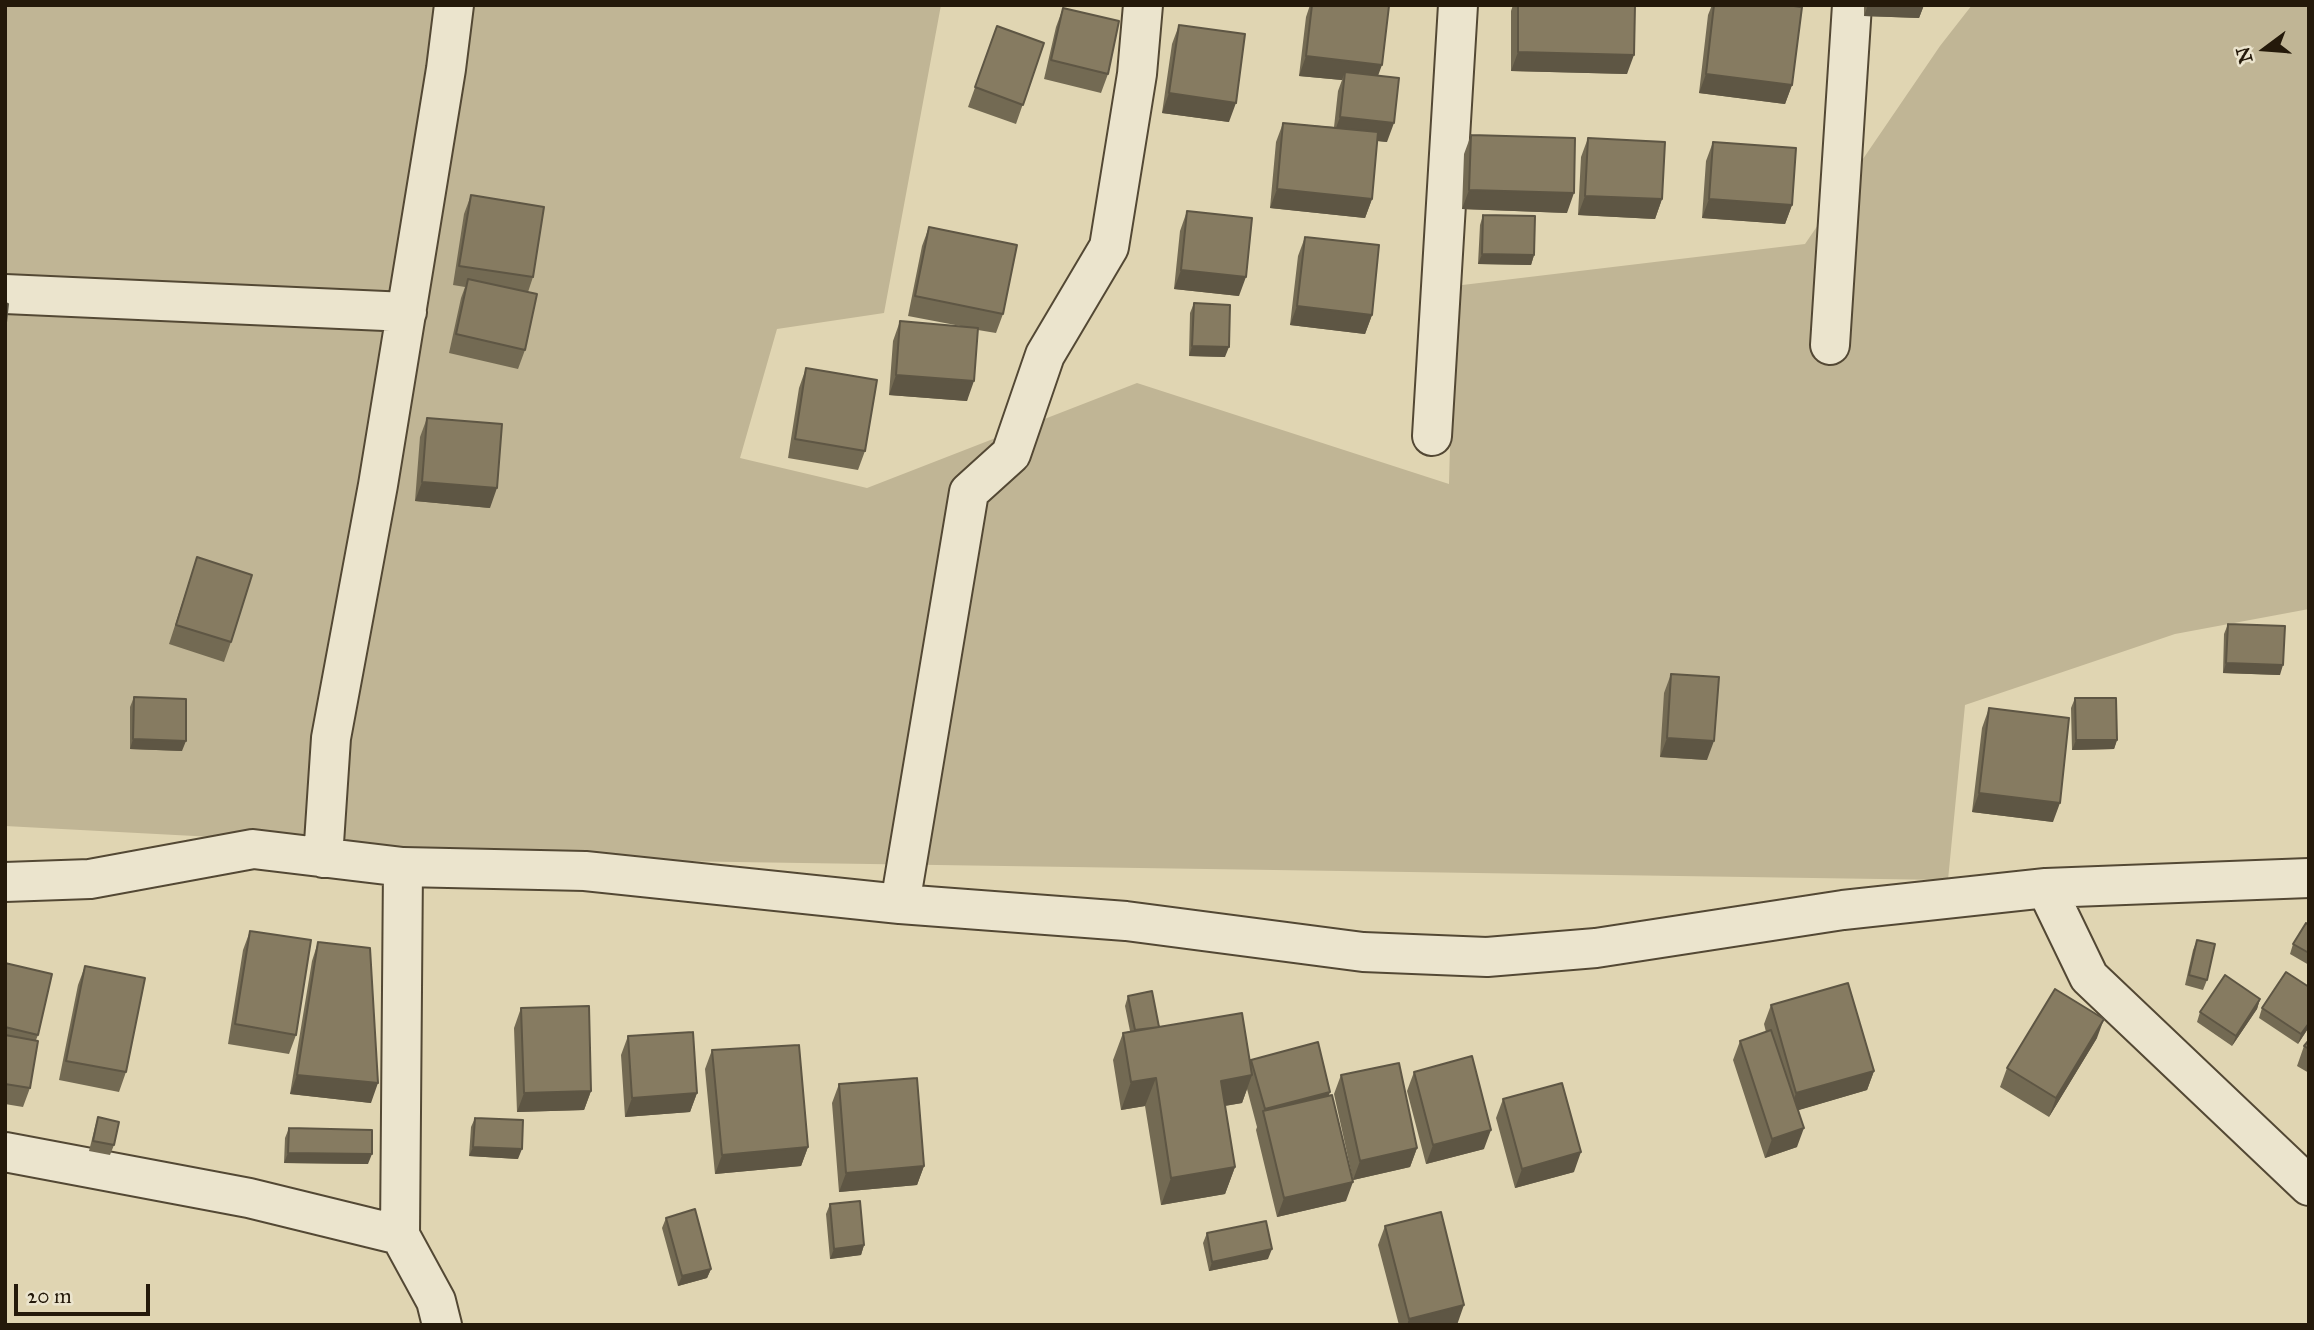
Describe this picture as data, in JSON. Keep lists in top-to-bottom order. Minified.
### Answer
{"scale_bar":"20 m","north":"left"}
